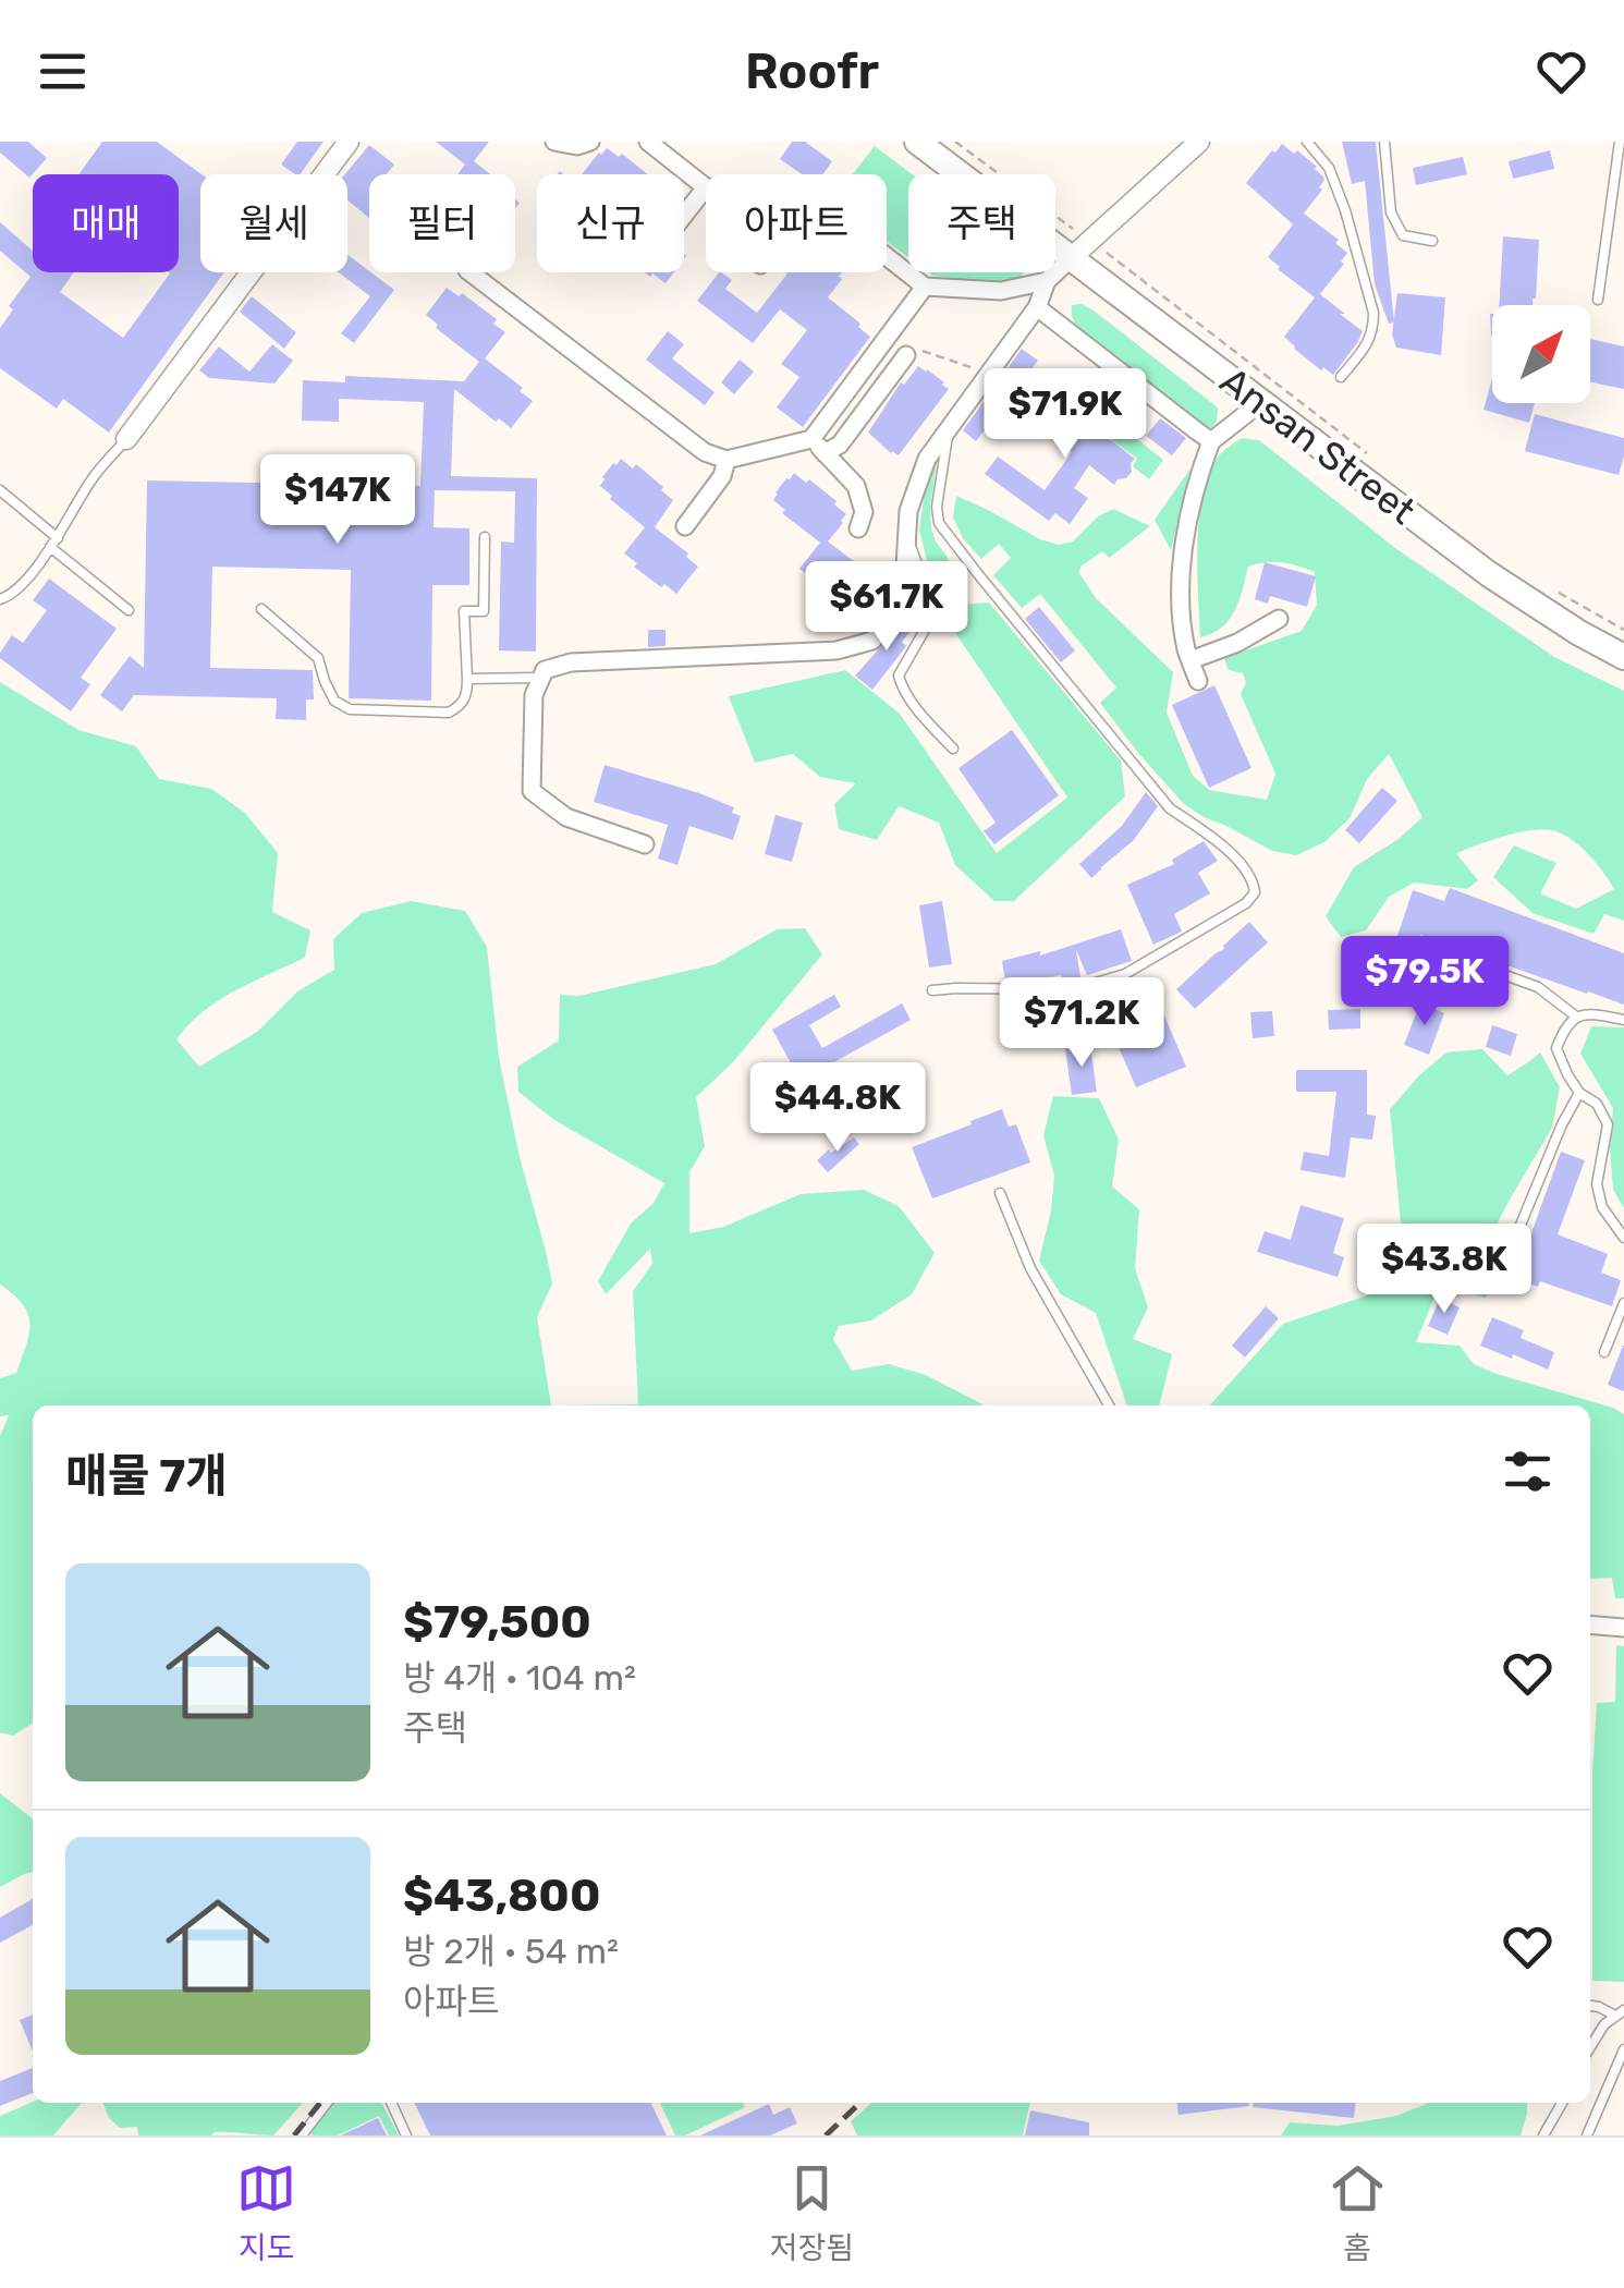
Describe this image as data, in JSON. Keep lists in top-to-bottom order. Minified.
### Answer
{"streets":{"main road":["Ansan Street"]},"north":"top right","page":{"header":"Roofr","chip":["매매","월세","필터","신규","아파트","주택"],"price":["$71.9K","$147K","$61.7K","$79.5K","$71.2K","$44.8K","$43.8K"],"heading":"매물 7개","list":[{"name":"$79,500","note":"방 4개 · 104 m² · 주택"},{"name":"$43,800","note":"방 2개 · 54 m² · 아파트"}],"tabs":["지도","저장됨","홈"]}}
